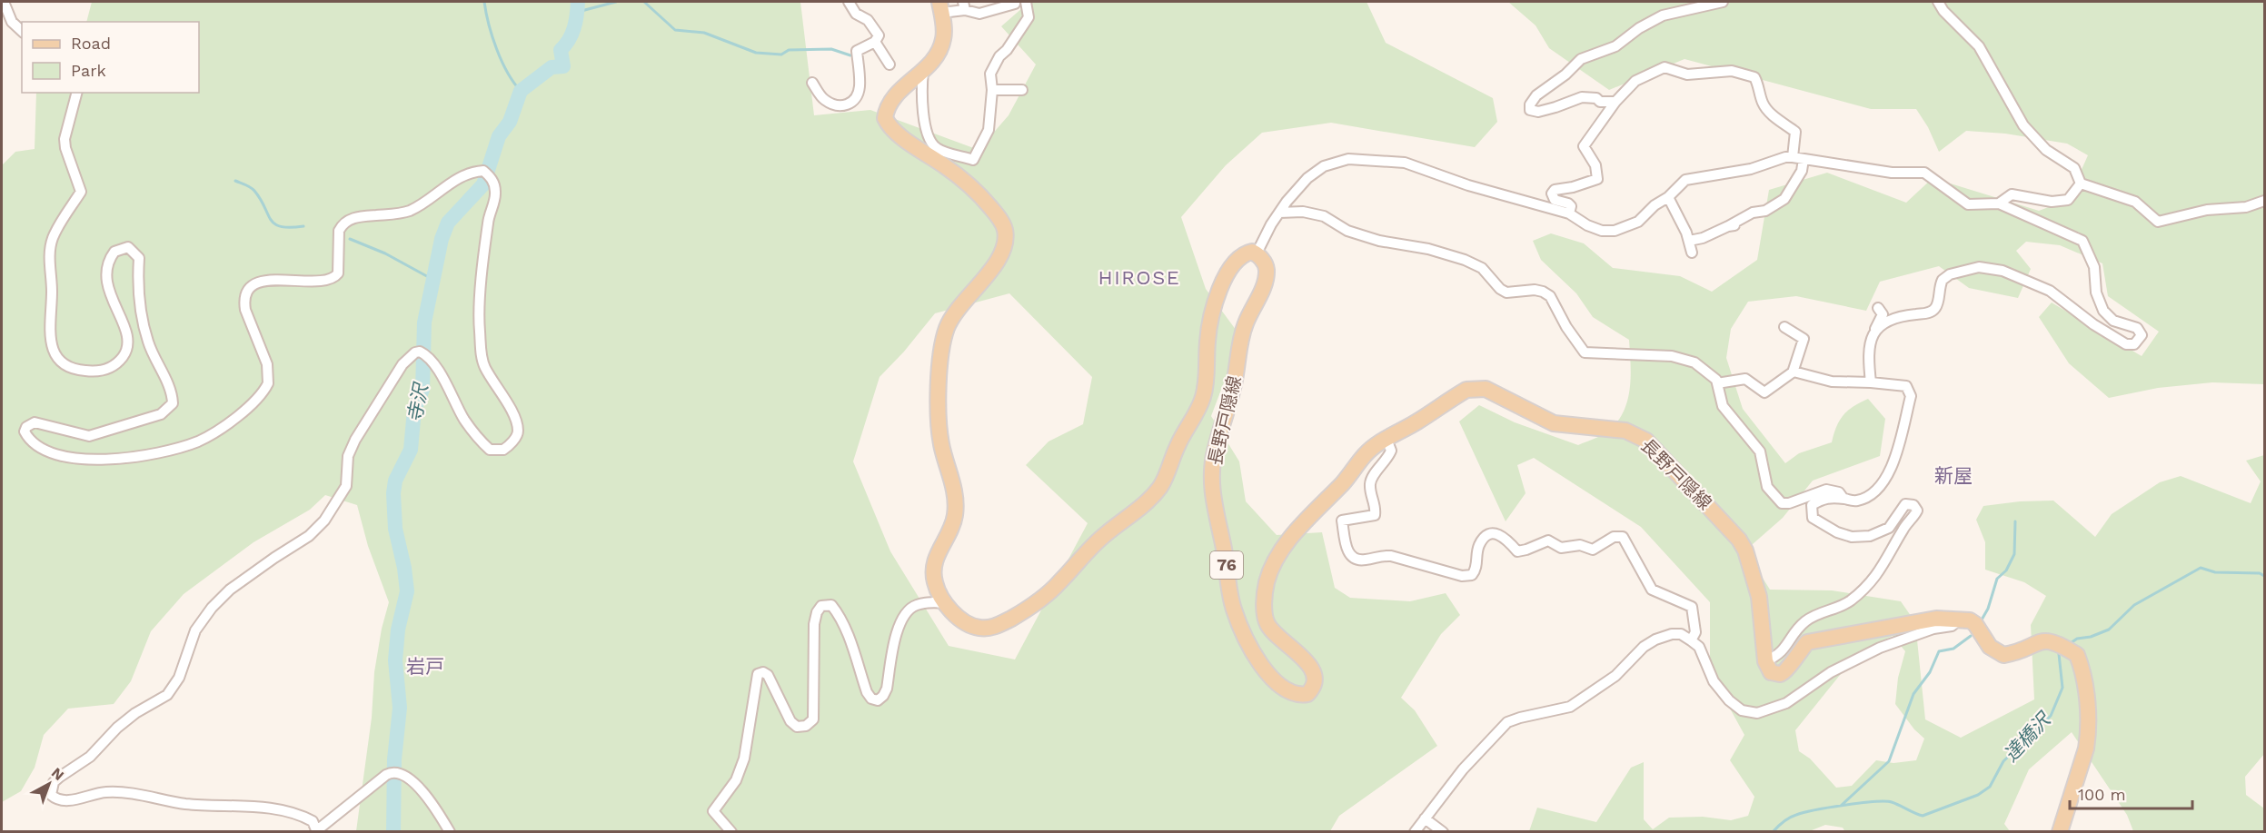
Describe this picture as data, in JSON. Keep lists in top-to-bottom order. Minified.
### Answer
{"streets":{"main road":["長野戸隠線","76"]},"districts":["HIROSE","新屋","岩戸"],"water":["寺沢","達橋沢"],"legend":["Road","Park"],"scale_bar":"100 m","north":"top right"}
